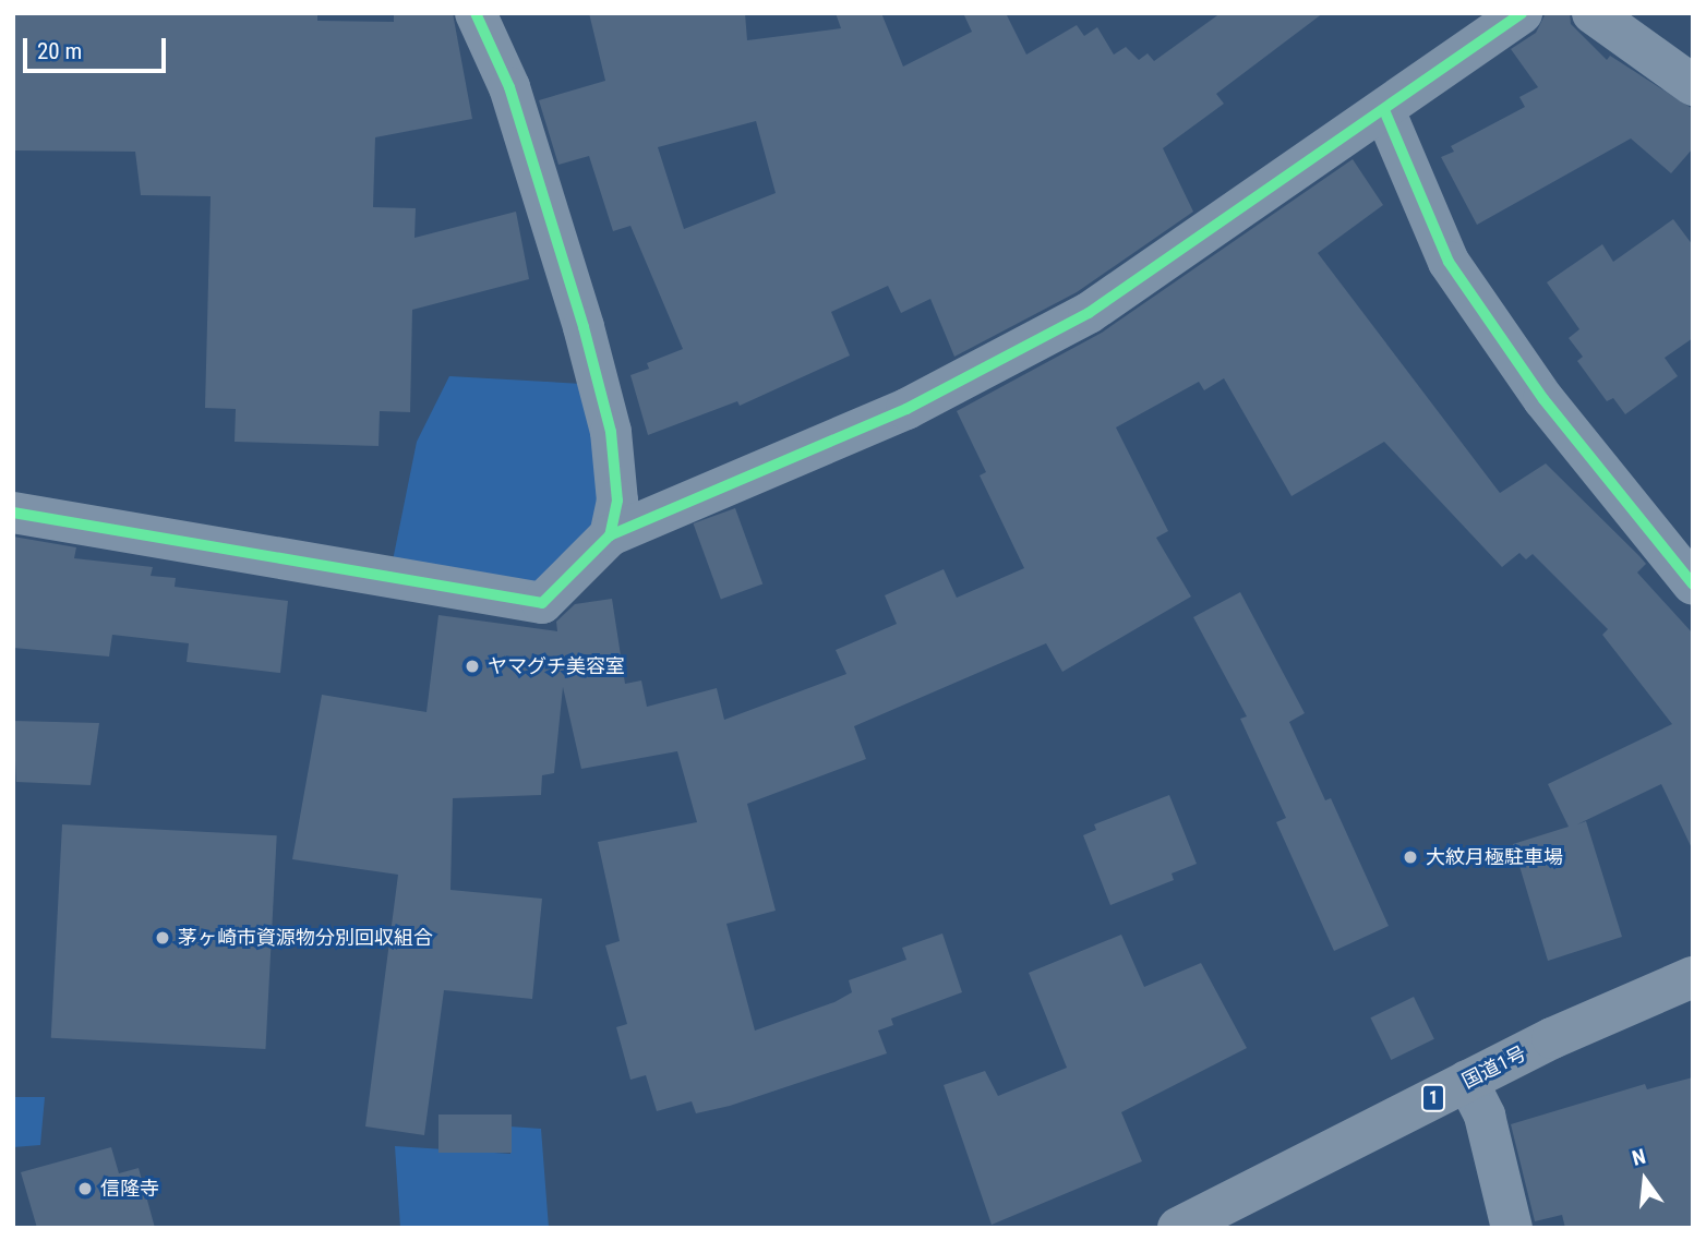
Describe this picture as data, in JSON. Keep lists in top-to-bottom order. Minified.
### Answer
{"streets":{"highway":["国道1号","1"]},"places":["ヤマグチ美容室","大紋月極駐車場","茅ヶ崎市資源物分別回収組合","信隆寺"],"scale_bar":"20 m","north":"top"}
